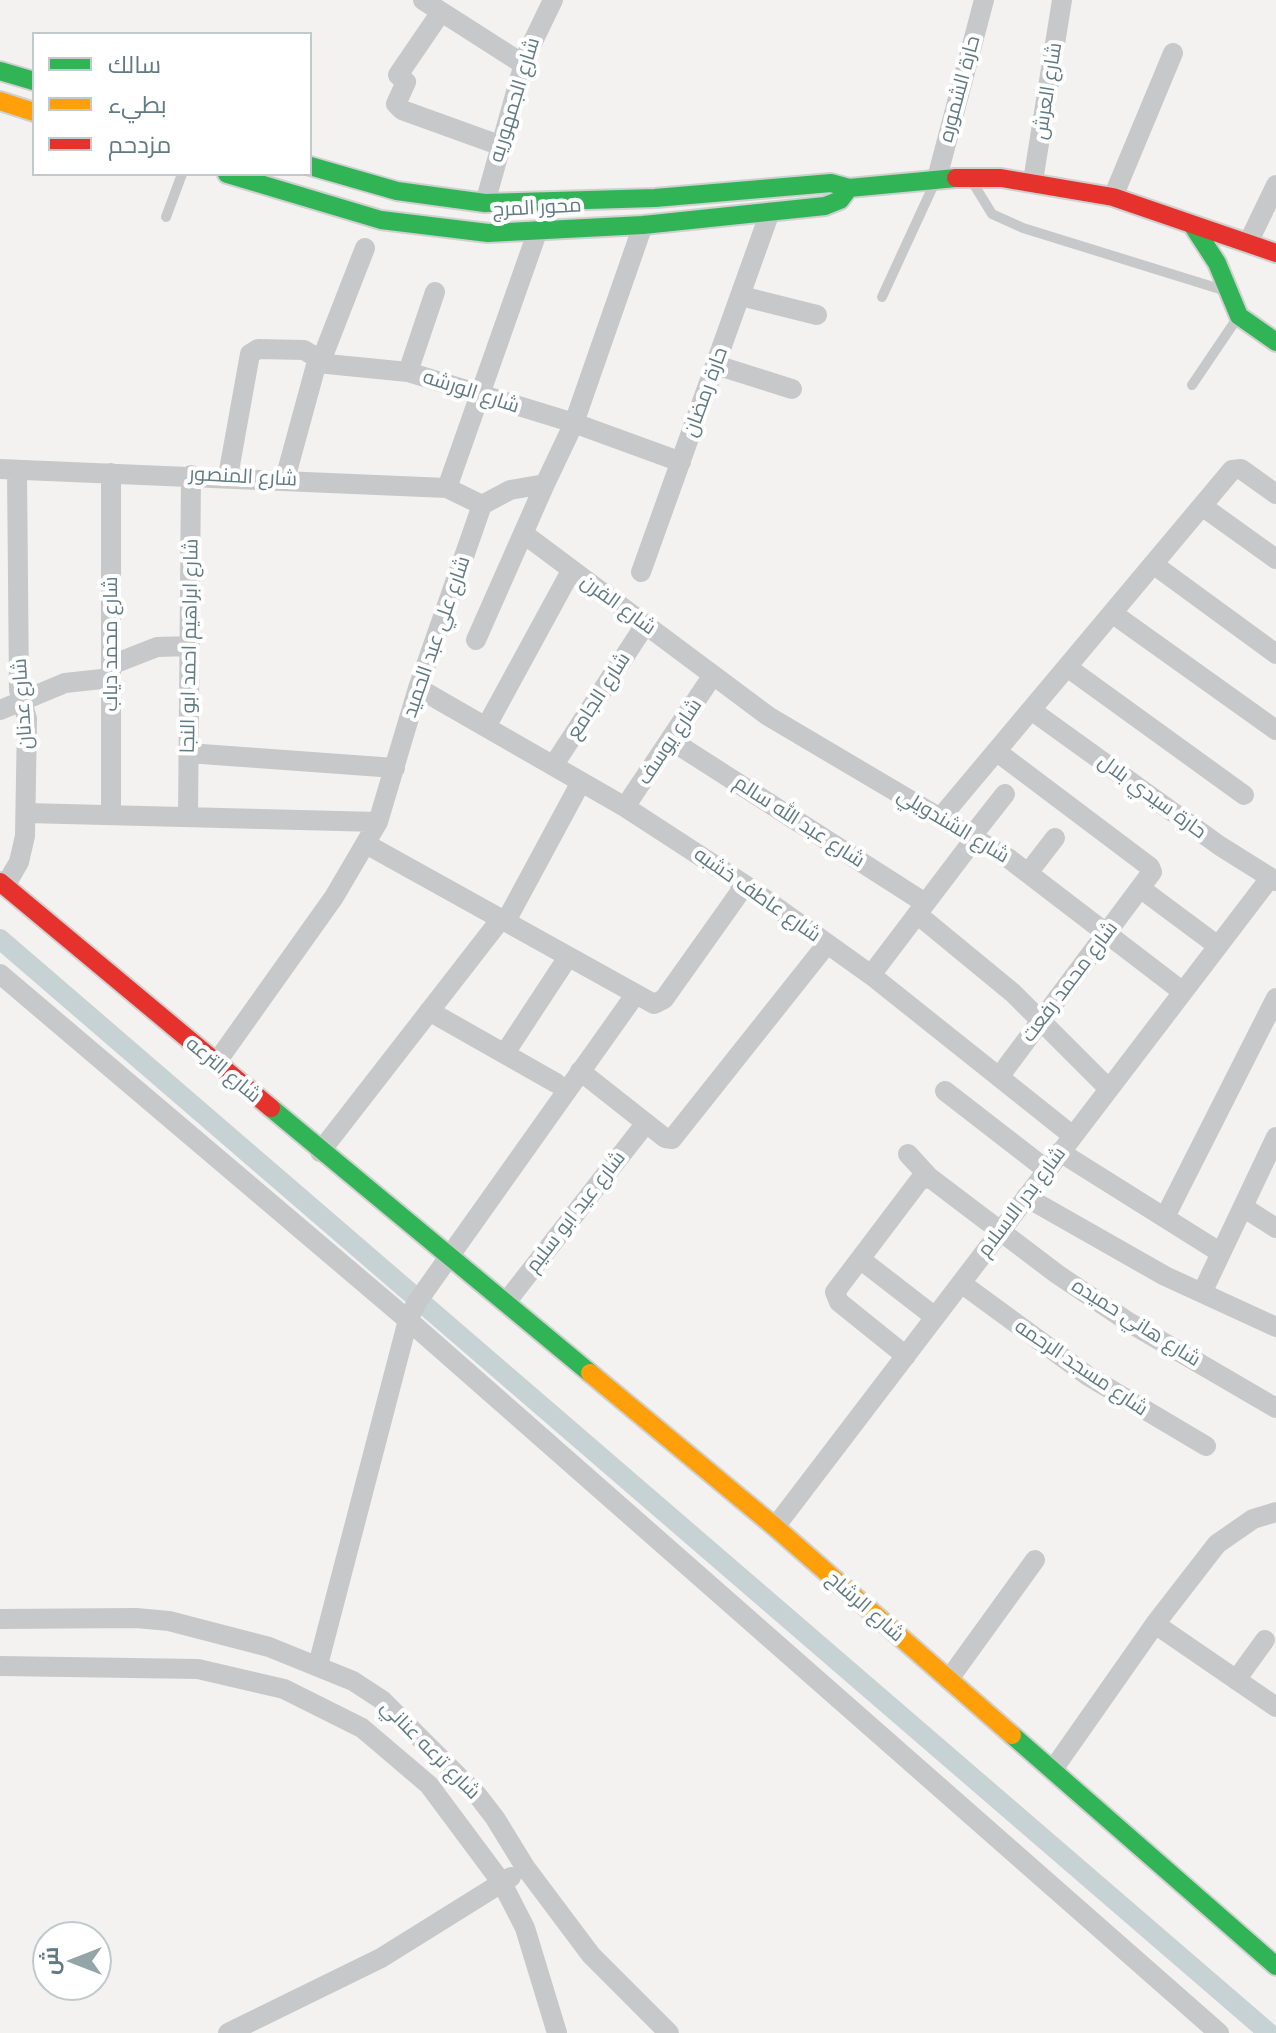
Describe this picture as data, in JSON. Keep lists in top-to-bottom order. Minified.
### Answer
{"streets":{"main road":["محور المرج","شارع الترعه","شارع الرشاح"],"street":["حارة الشموره","شارع العرش","شارع الجمهوريه","شارع الورشه","حارة رمضان","شارع المنصور","شارع الفرن","شارع علي عبد الحميد","شارع محمد دياب","شارع ابراهيم احمد ابو النجا","شارع الجامع","شارع عدنان","شارع يوسف","حارة سيدي بلال","شارع عبد الله سالم","شارع الشندويلي","شارع عاطف خشبه","شارع محمد رفعت","شارع بدر الاسلام","شارع عيد ابو سليم","شارع هاني حميده","شارع مسجد الرحمه","شارع ترعه عناني"]},"crossings":[["حارة الشموره","محور المرج"],["شارع العرش","محور المرج"],["شارع الجمهوريه","محور المرج"],["محور المرج","حارة رمضان"],["شارع الورشه","حارة رمضان"],["شارع الورشه","شارع المنصور"],["شارع المنصور","شارع علي عبد الحميد"],["شارع المنصور","شارع محمد دياب"],["شارع المنصور","شارع ابراهيم احمد ابو النجا"],["شارع المنصور","شارع عدنان"],["شارع الفرن","شارع الجامع"],["شارع الفرن","شارع يوسف"],["شارع الفرن","شارع الشندويلي"],["شارع علي عبد الحميد","شارع عاطف خشبه"],["شارع علي عبد الحميد","شارع الترعه"],["شارع الجامع","شارع عاطف خشبه"],["شارع عدنان","شارع الترعه"],["شارع يوسف","شارع عبد الله سالم"],["شارع يوسف","شارع الشندويلي"],["شارع يوسف","شارع عاطف خشبه"],["حارة سيدي بلال","شارع بدر الاسلام"],["شارع عبد الله سالم","شارع محمد رفعت"],["شارع عبد الله سالم","شارع بدر الاسلام"],["شارع الشندويلي","شارع محمد رفعت"],["شارع الشندويلي","شارع بدر الاسلام"],["شارع عاطف خشبه","شارع محمد رفعت"],["شارع عاطف خشبه","شارع بدر الاسلام"],["شارع الترعه","شارع الرشاح"],["شارع بدر الاسلام","شارع هاني حميده"],["شارع بدر الاسلام","شارع مسجد الرحمه"],["شارع بدر الاسلام","شارع الرشاح"],["شارع عيد ابو سليم","شارع الرشاح"]],"legend":["سالك","بطيء","مزدحم"],"north":"left"}
